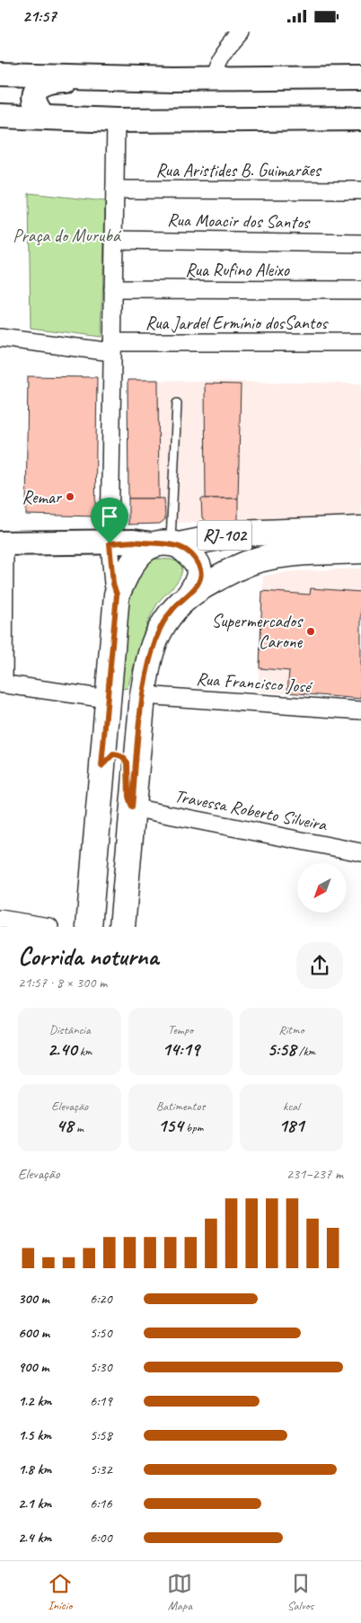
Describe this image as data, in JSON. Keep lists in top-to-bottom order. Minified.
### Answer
{"streets":{"main road":["RJ-102"],"street":["Rua Aristides B. Guimarães","Rua Moacir dos Santos","Rua Rufino Aleixo","Rua Jardel Ermínio dosSantos","Rua Francisco José","Travessa Roberto Silveira"]},"crossings":[["RJ-102","Rua Francisco José"],["RJ-102","Travessa Roberto Silveira"]],"parks":["Praça do Murubá"],"places":["Remar","Supermercados Carone"],"north":"bottom left","page":{"status":"21:57","heading":["Corrida noturna","21:57 · 8 × 300 m"],"stats":[["Distância","2.40 km"],["Tempo","14:19"],["Ritmo","5:58 /km"],["Elevação","48 m"],["Batimentos","154 bpm"],["kcal","181"]],"chart":["Elevação","231–237 m"],"list":[{"name":"300 m","note":"6:20"},{"name":"600 m","note":"5:50"},{"name":"900 m","note":"5:30"},{"name":"1.2 km","note":"6:19"},{"name":"1.5 km","note":"5:58"},{"name":"1.8 km","note":"5:32"},{"name":"2.1 km","note":"6:16"},{"name":"2.4 km","note":"6:00"}],"tabs":["Início","Mapa","Salvos"]}}
